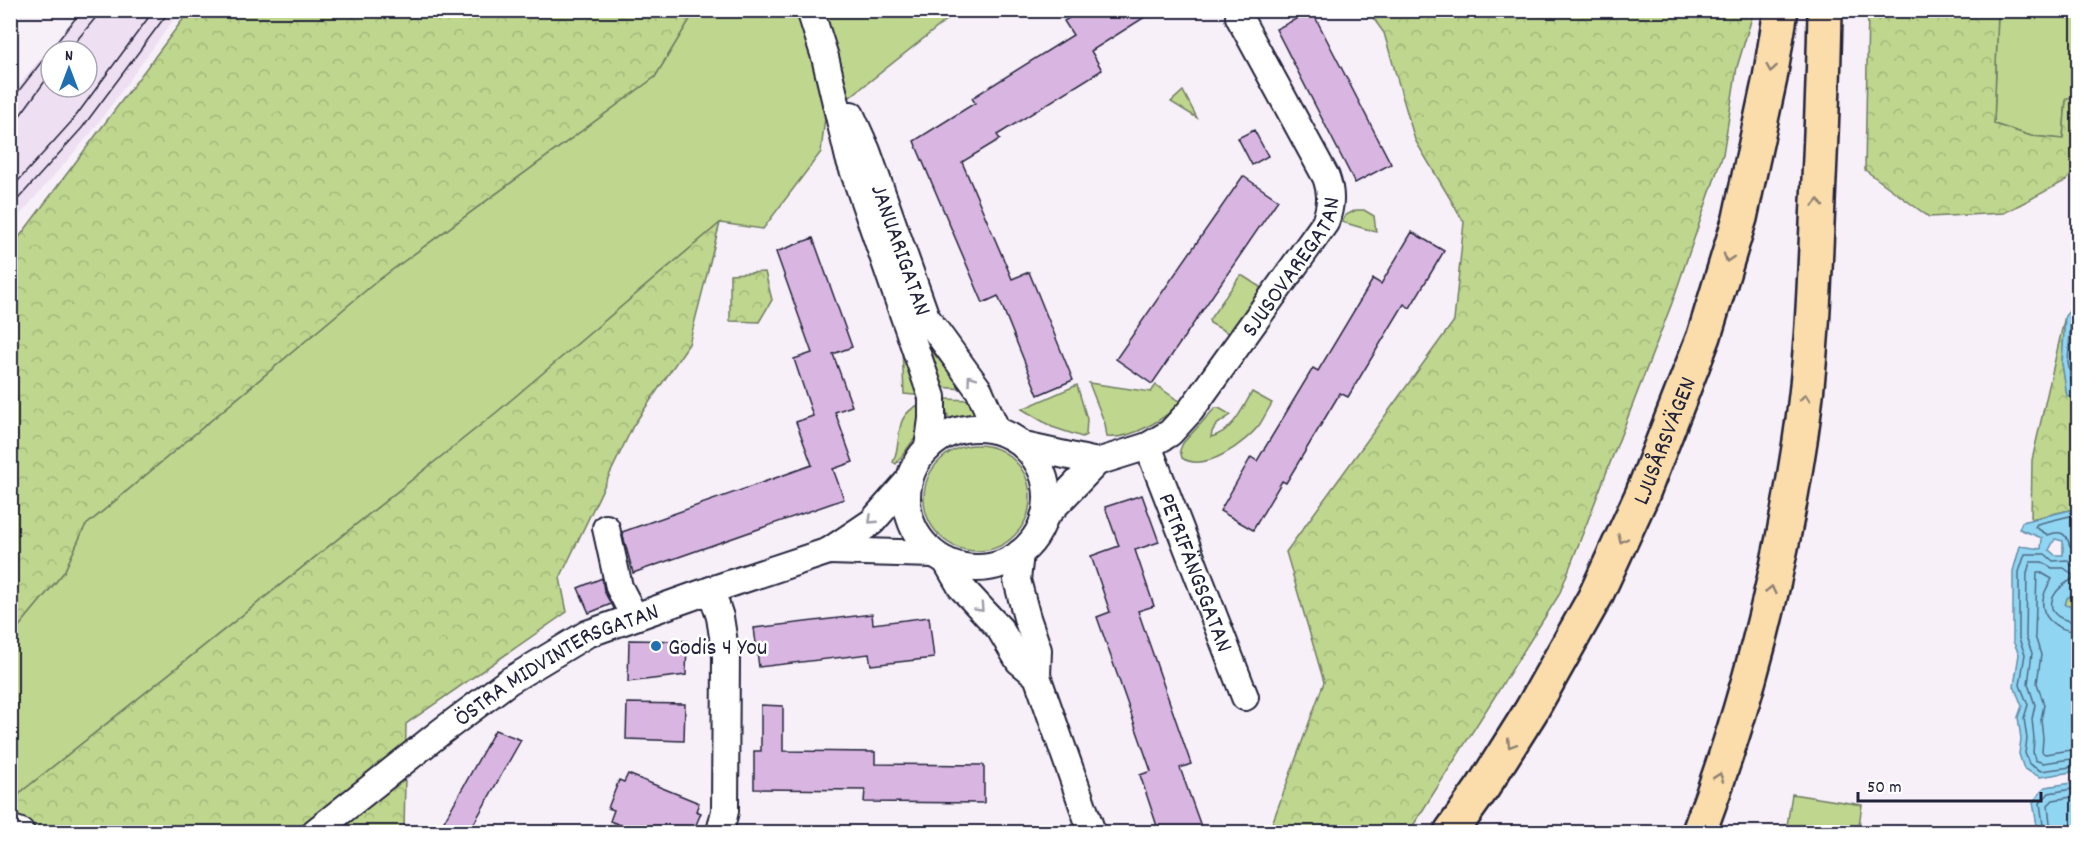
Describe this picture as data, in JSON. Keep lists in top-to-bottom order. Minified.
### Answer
{"streets":{"main road":["LJUSÅRSVÄGEN"],"street":["JANUARIGATAN","SJUSOVAREGATAN","PETRIFÄNGSGATAN","ÖSTRA MIDVINTERSGATAN"]},"crossings":[["JANUARIGATAN","SJUSOVAREGATAN"],["JANUARIGATAN","ÖSTRA MIDVINTERSGATAN"],["SJUSOVAREGATAN","PETRIFÄNGSGATAN"],["SJUSOVAREGATAN","ÖSTRA MIDVINTERSGATAN"]],"places":["Godis 4 You"],"scale_bar":"50 m","north":"top"}
